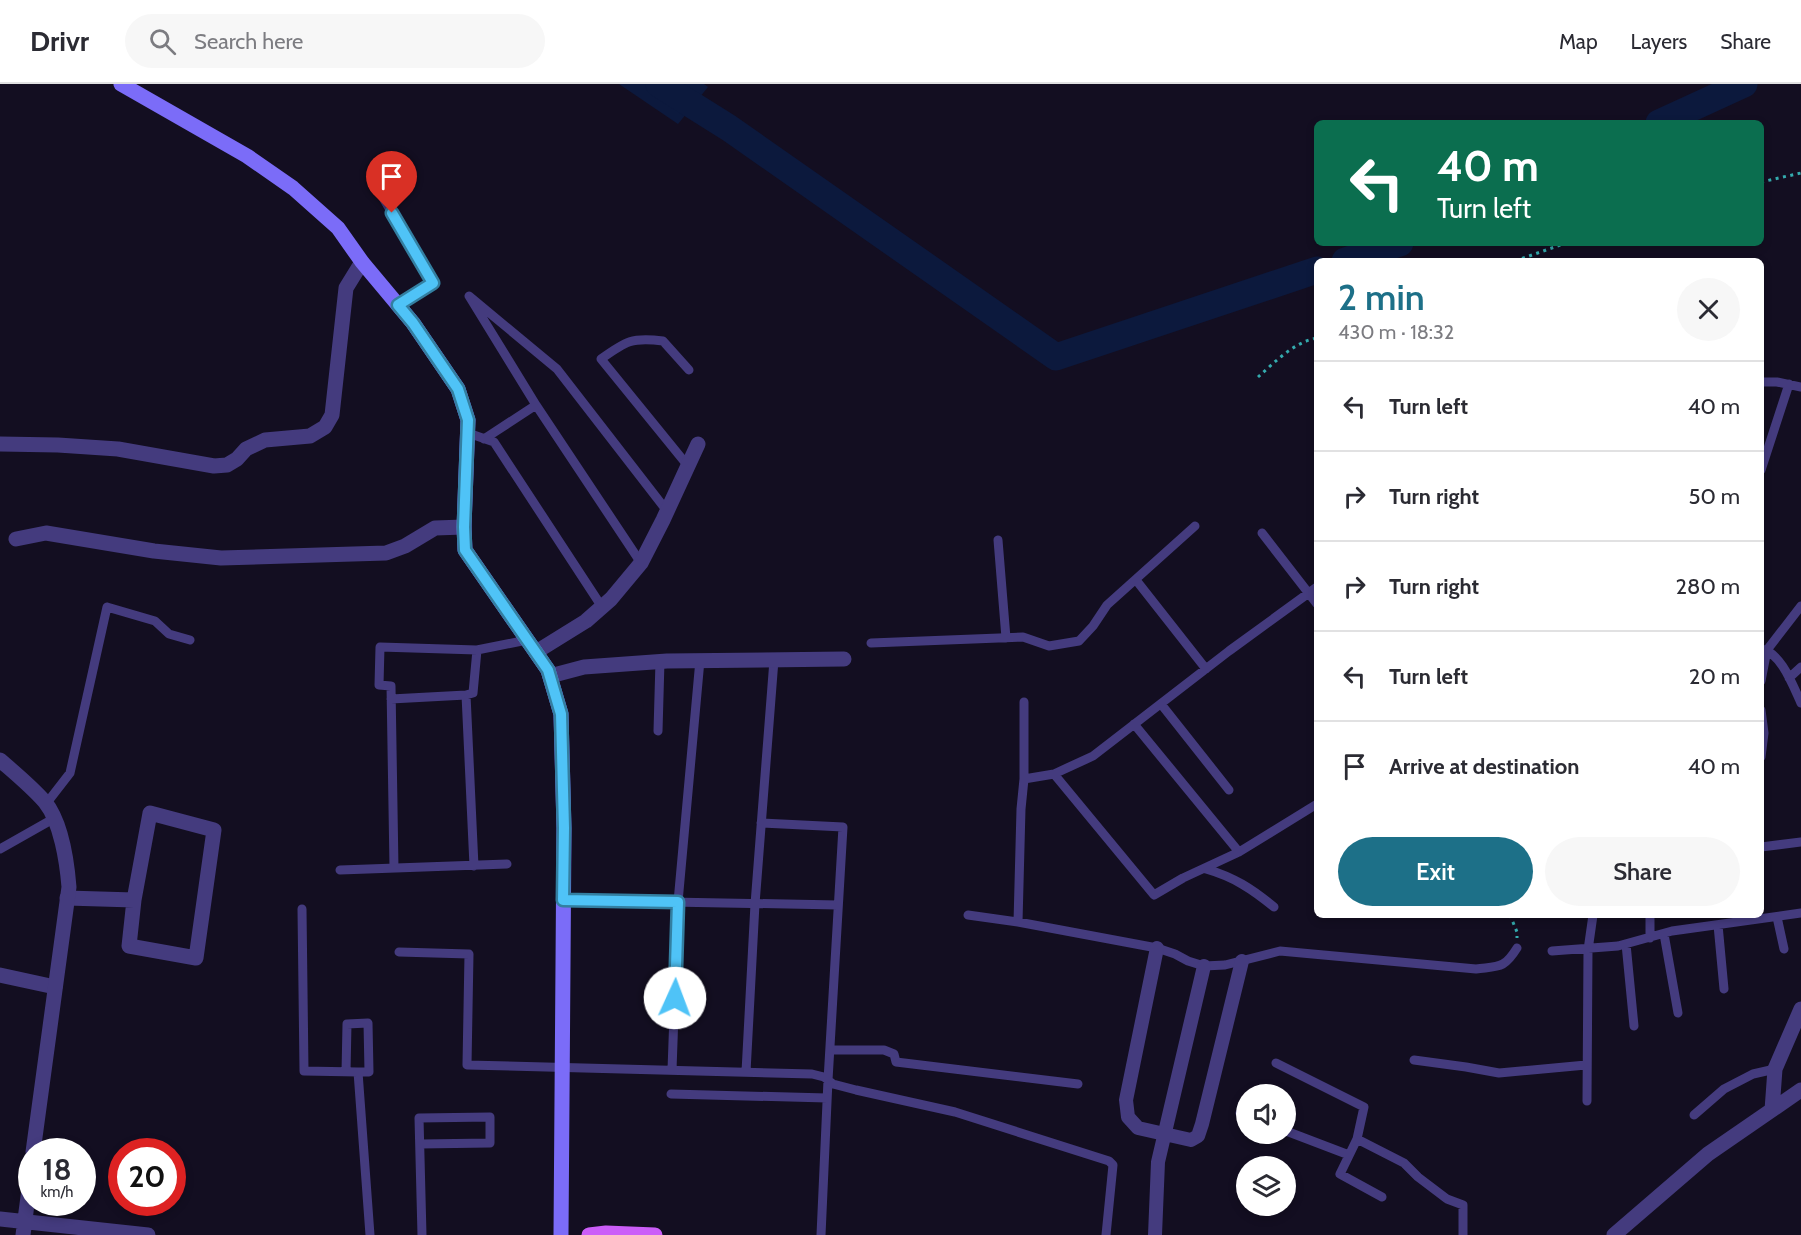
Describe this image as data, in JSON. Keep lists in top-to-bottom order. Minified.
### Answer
{"page":{"header":"Drivr","search":"Search here","nav":["Map","Layers","Share"],"turn":["40 m","Turn left"],"heading":["2 min","430 m · 18:32"],"list":[{"name":"Turn left","value":"40 m"},{"name":"Turn right","value":"50 m"},{"name":"Turn right","value":"280 m"},{"name":"Turn left","value":"20 m"},{"name":"Arrive at destination","value":"40 m"}],"buttons":["Exit","Share"],"speed":"18 km/h","limit":"20"}}
